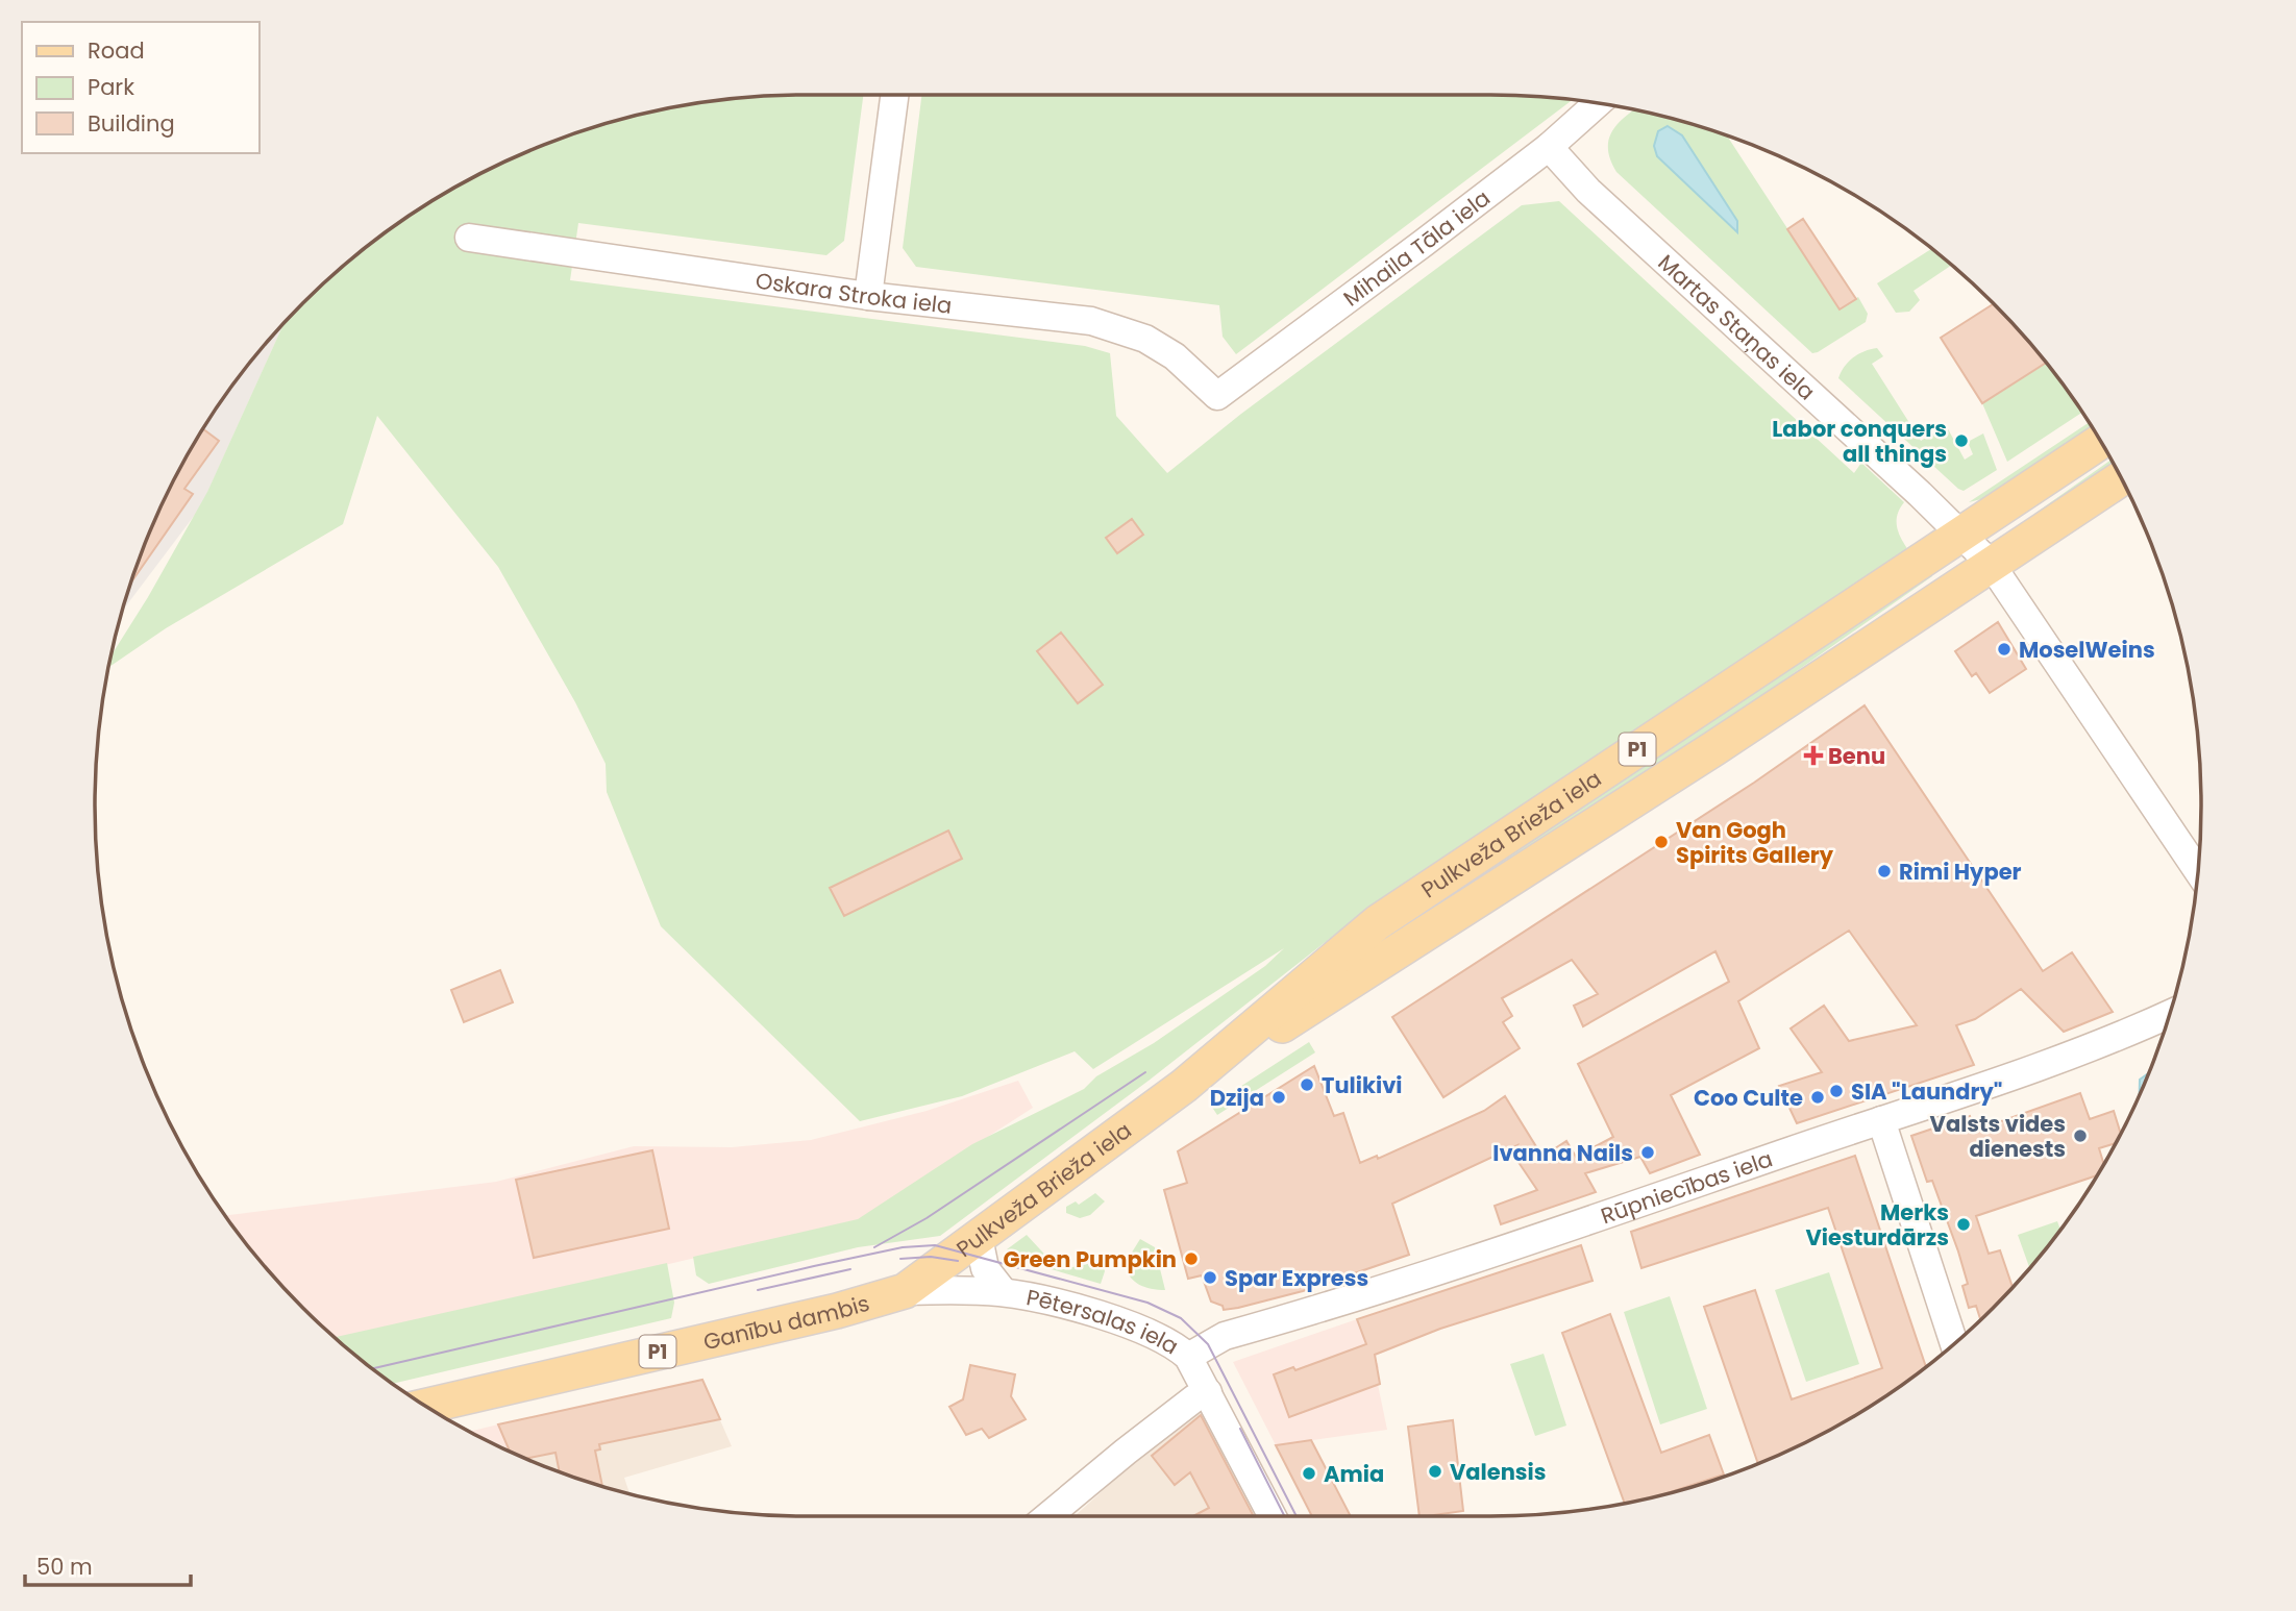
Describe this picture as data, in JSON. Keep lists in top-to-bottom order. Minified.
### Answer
{"streets":{"main road":["P1","Pulkveža Brieža iela","Ganību dambis"],"street":["Mihaila Tāla iela","Oskara Stroka iela","Martas Staņas iela","Rūpniecības iela","Pētersalas iela"]},"crossings":[["Mihaila Tāla iela","Oskara Stroka iela"],["Mihaila Tāla iela","Martas Staņas iela"],["Martas Staņas iela","Pulkveža Brieža iela"],["Pulkveža Brieža iela","Ganību dambis"],["Pulkveža Brieža iela","Pētersalas iela"],["Rūpniecības iela","Pētersalas iela"],["Ganību dambis","Pētersalas iela"]],"places":{"other":["Labor conquers all things","MoselWeins","Van Gogh Spirits Gallery","Rimi Hyper","Tulikivi","SIA \"Laundry\"","Dzija","Coo Culte","Valsts vides dienests","Ivanna Nails","Merks Viesturdārzs","Green Pumpkin","Spar Express","Valensis","Amia"],"health":["Benu"]},"legend":["Road","Park","Building"],"scale_bar":"50 m"}
